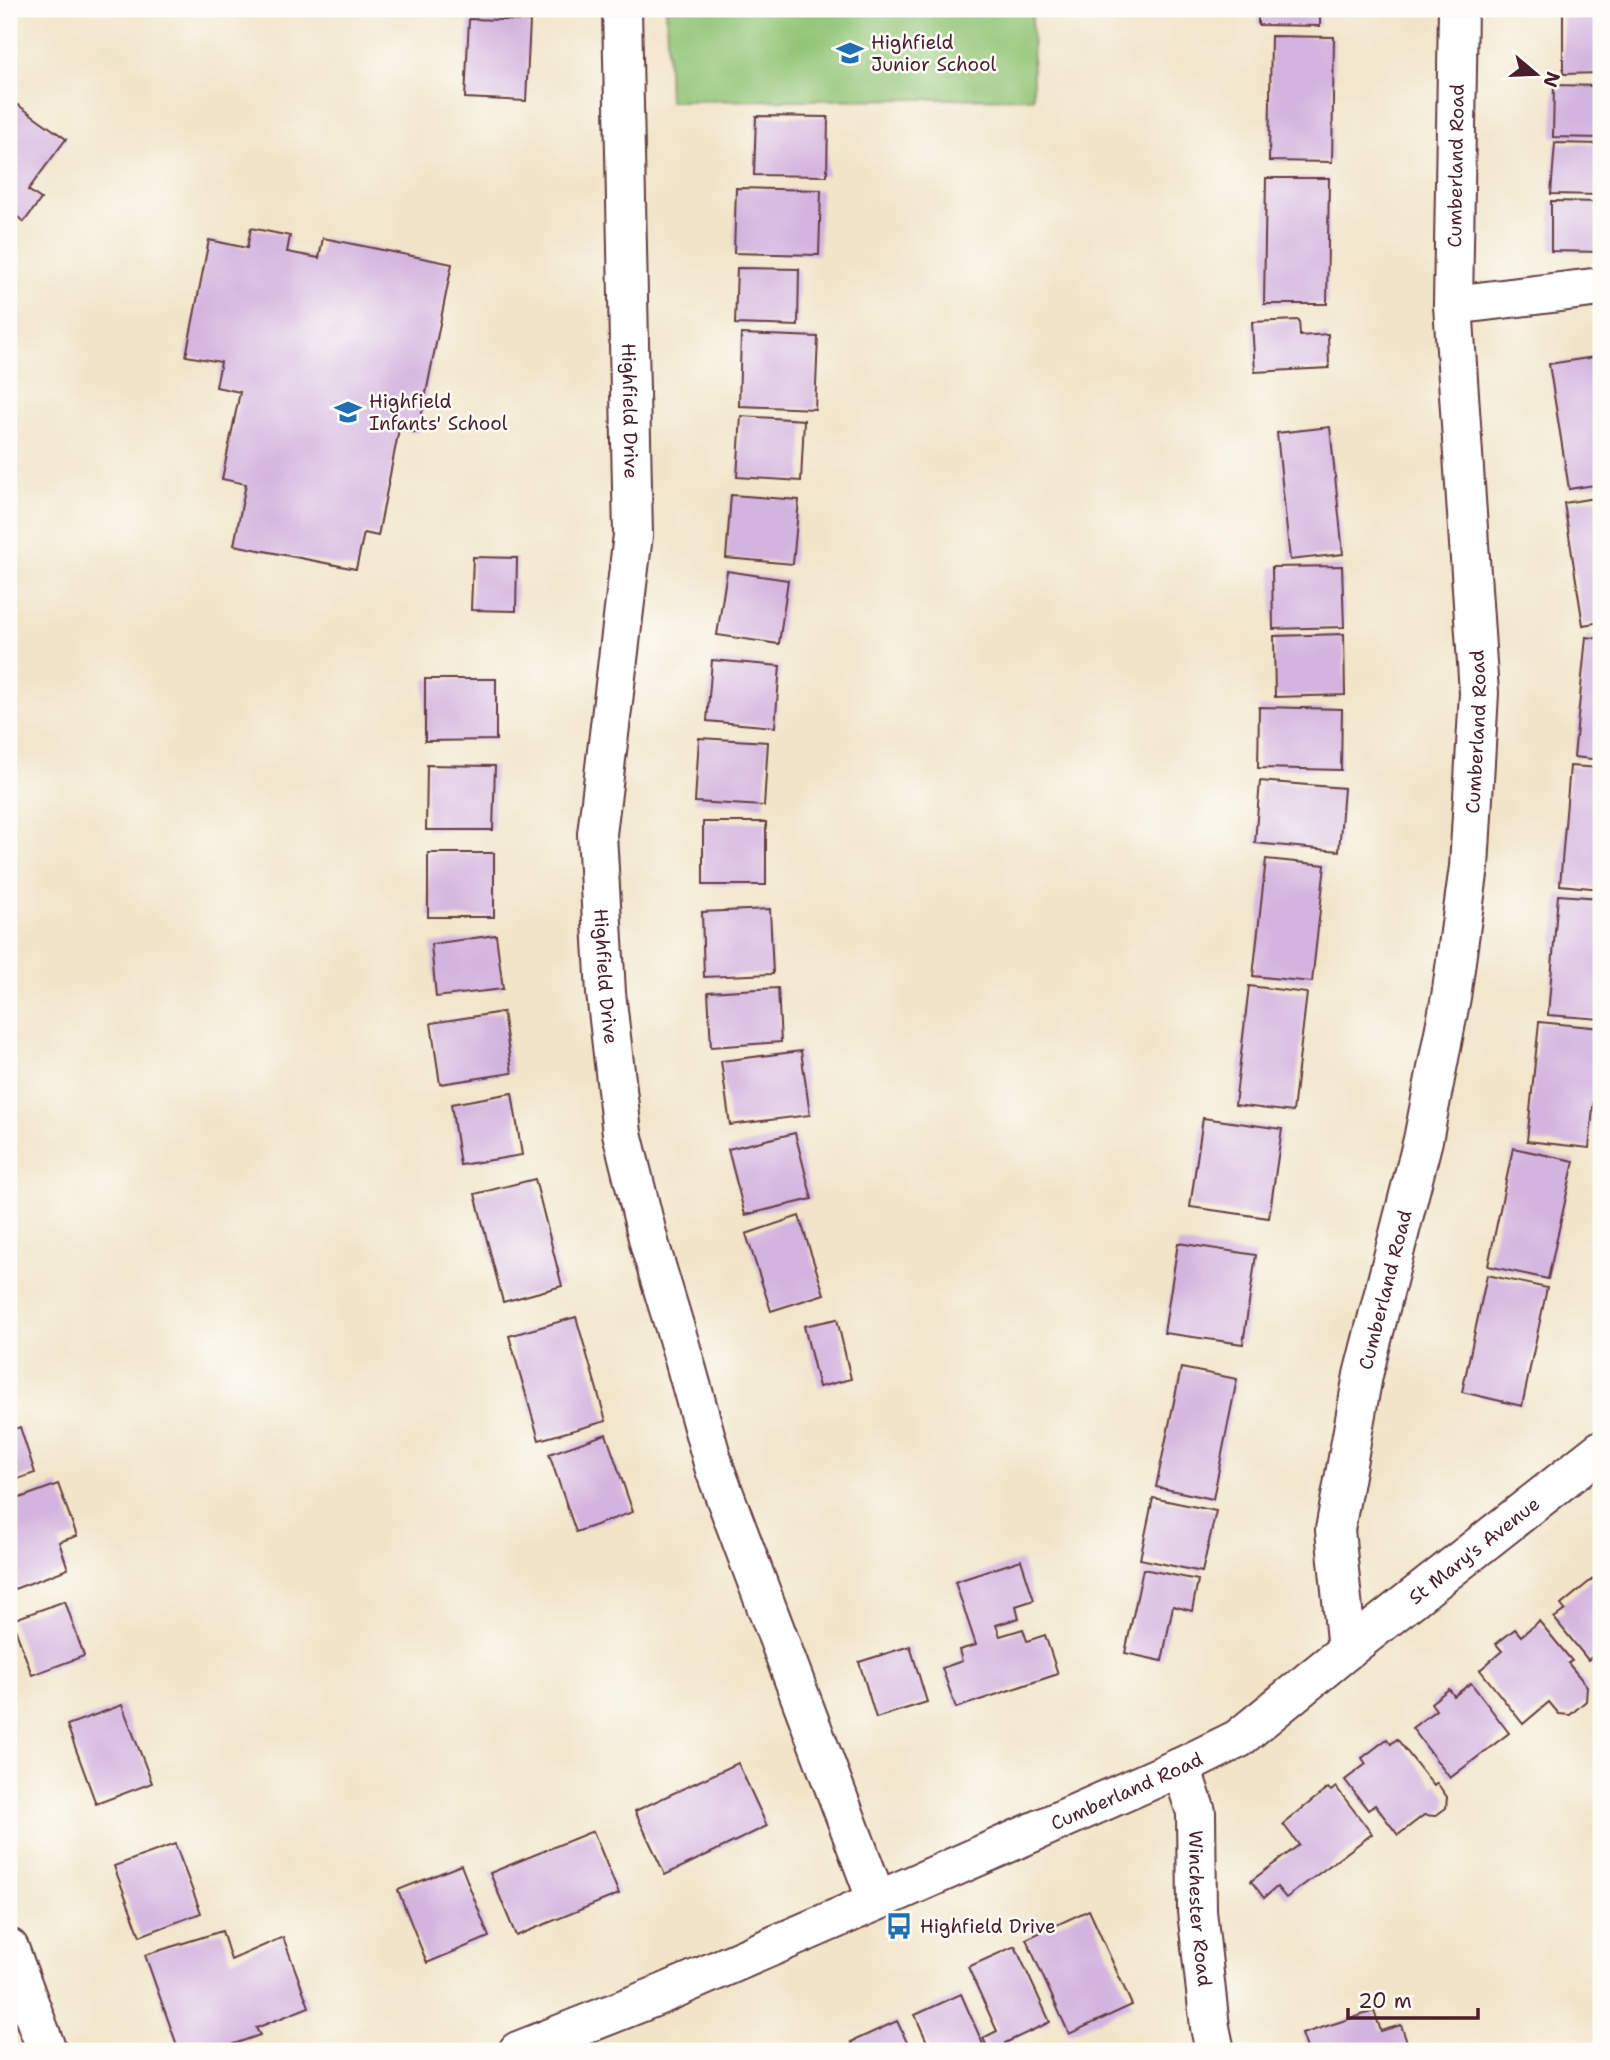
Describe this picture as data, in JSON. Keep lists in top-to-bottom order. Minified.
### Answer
{"streets":{"street":["Cumberland Road","Highfield Drive","St Mary's Avenue","Winchester Road"]},"crossings":[["Cumberland Road","Highfield Drive"],["Cumberland Road","St Mary's Avenue"],["Cumberland Road","Winchester Road"]],"places":{"school or university":["Highfield Junior School","Highfield Infants' School"],"bus stop":["Highfield Drive"]},"scale_bar":"20 m","north":"right"}
